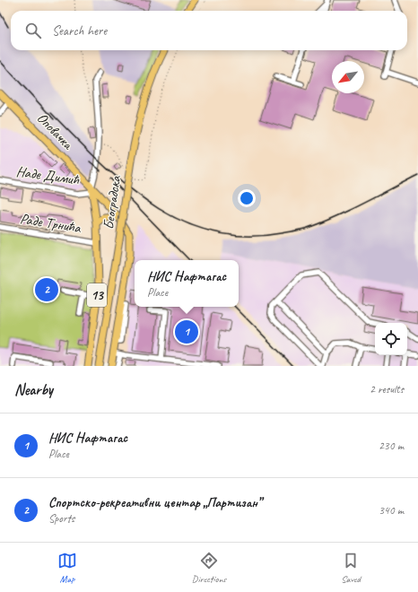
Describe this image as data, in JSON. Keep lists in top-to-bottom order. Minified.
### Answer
{"streets":{"main road":["Оповачка","Београдска","13"],"street":["Наде Димић","Раде Трнића"]},"crossings":[["Оповачка","Наде Димић"],["Оповачка","13"],["Наде Димић","13"],["Раде Трнића","13"]],"north":"bottom left","page":{"search":"Search here","popup":["НИС Нафтагас","Place"],"pins":["2","1"],"heading":["Nearby","2 results"],"list":[{"mark":"1","name":"НИС Нафтагас","note":"Place","value":"230 m"},{"mark":"2","name":"Спортско-рекреативни центар „Партизан”","note":"Sports","value":"340 m"}],"nav":["Map","Directions","Saved"]}}
